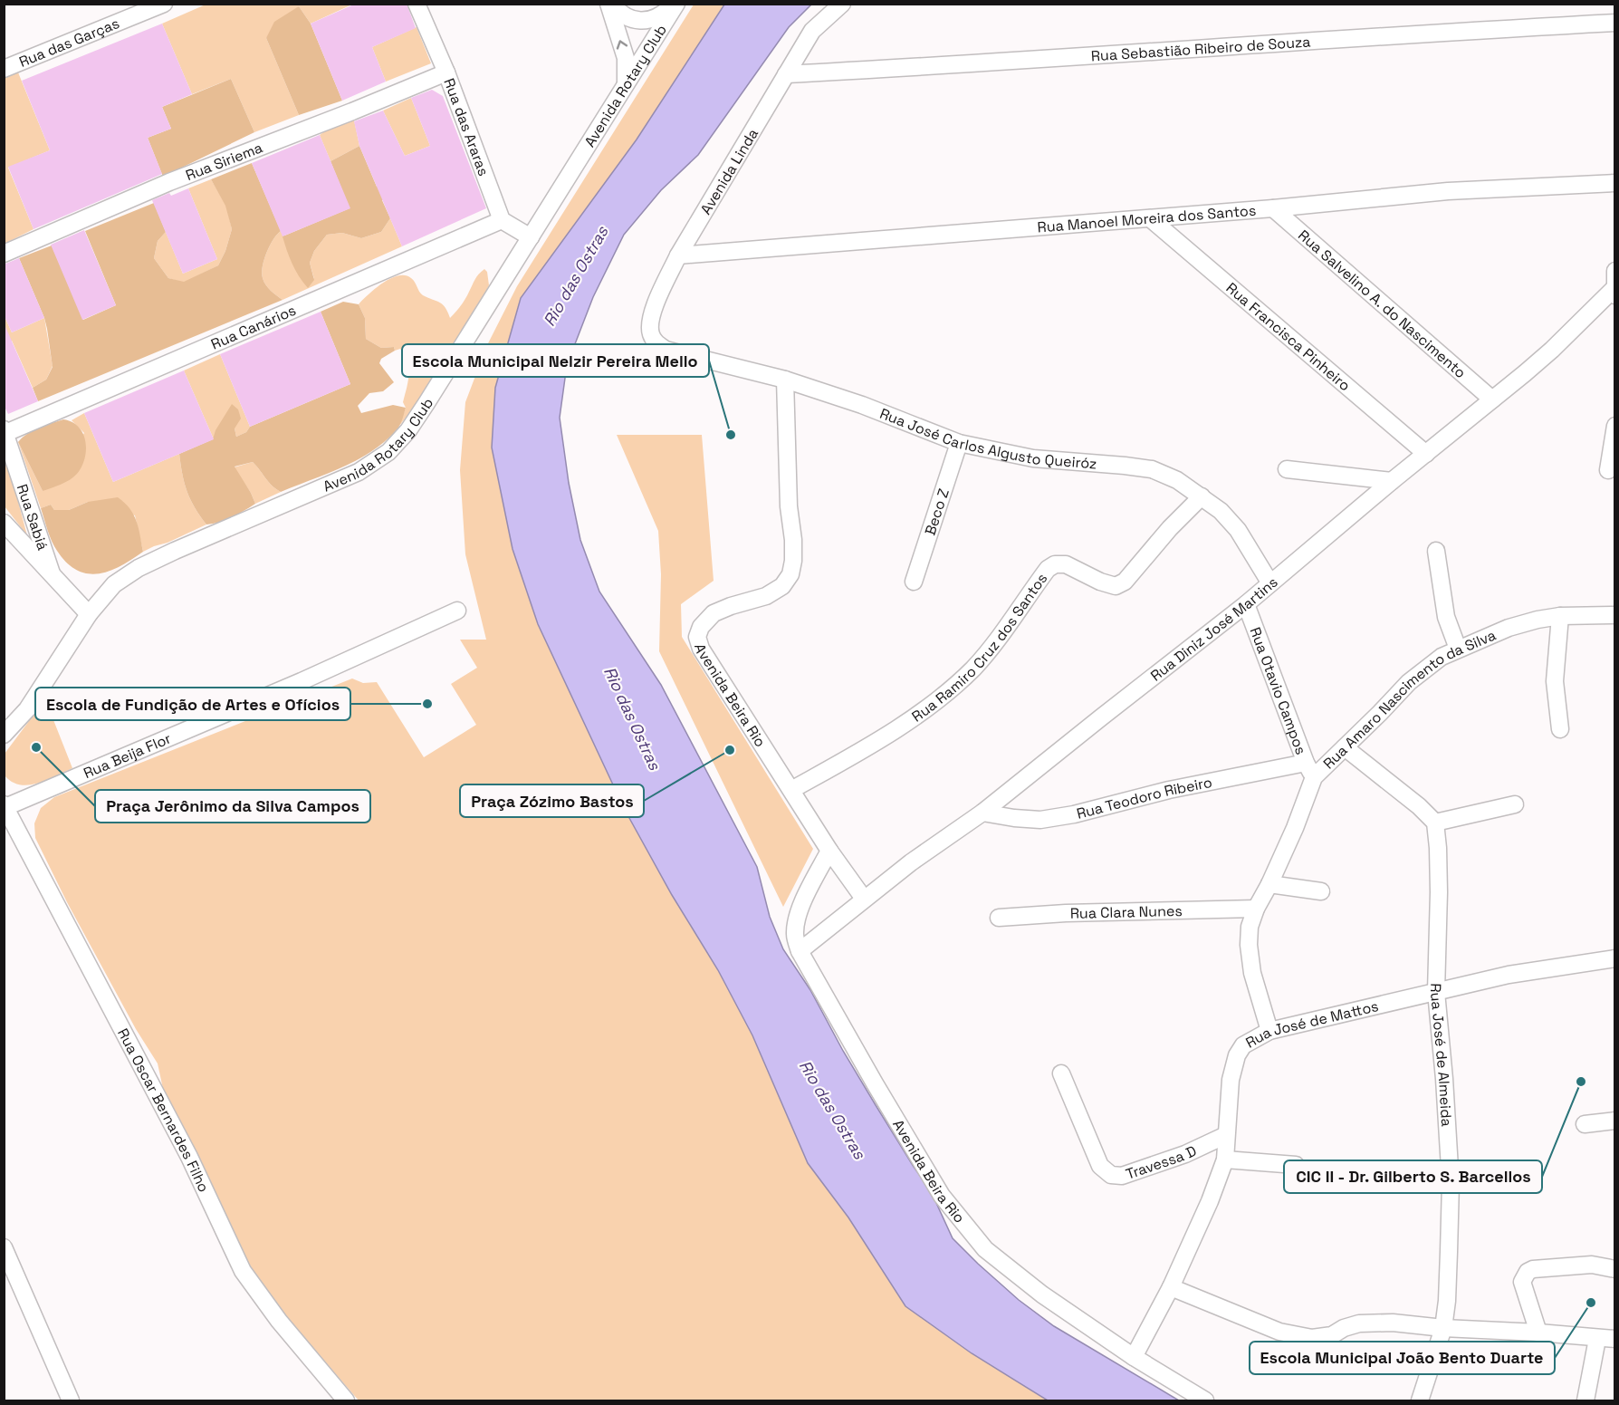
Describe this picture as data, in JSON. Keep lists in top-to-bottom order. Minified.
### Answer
{"streets":{"street":["Rua das Garças","Rua Sebastião Ribeiro de Souza","Avenida Rotary Club","Rua das Araras","Rua Siriema","Avenida Linda","Rua Manoel Moreira dos Santos","Rua Salvelino A. do Nascimento","Rua Canários","Rua Francisca Pinheiro","Rua José Carlos Algusto Queiróz","Beco Z","Rua Sabiá","Rua Diniz José Martins","Rua Ramiro Cruz dos Santos","Rua Otavio Campos","Avenida Beira Rio","Rua Amaro Nascimento da Silva","Rua Beija Flor","Rua Teodoro Ribeiro","Rua Clara Nunes","Rua José de Mattos","Rua José de Almeida","Rua Oscar Bernardes Filho","Travessa D"]},"crossings":[["Rua Sebastião Ribeiro de Souza","Avenida Linda"],["Rua das Araras","Rua Siriema"],["Rua das Araras","Rua Canários"],["Avenida Linda","Rua Manoel Moreira dos Santos"],["Avenida Linda","Rua José Carlos Algusto Queiróz"],["Rua Manoel Moreira dos Santos","Rua Salvelino A. do Nascimento"],["Rua Manoel Moreira dos Santos","Rua Francisca Pinheiro"],["Rua Salvelino A. do Nascimento","Rua Diniz José Martins"],["Rua Canários","Rua Sabiá"],["Rua Francisca Pinheiro","Rua Diniz José Martins"],["Rua José Carlos Algusto Queiróz","Beco Z"],["Rua José Carlos Algusto Queiróz","Rua Diniz José Martins"],["Rua José Carlos Algusto Queiróz","Rua Ramiro Cruz dos Santos"],["Rua José Carlos Algusto Queiróz","Avenida Beira Rio"],["Rua Diniz José Martins","Rua Otavio Campos"],["Rua Diniz José Martins","Avenida Beira Rio"],["Rua Diniz José Martins","Rua Teodoro Ribeiro"],["Rua Ramiro Cruz dos Santos","Avenida Beira Rio"],["Rua Otavio Campos","Rua Amaro Nascimento da Silva"],["Rua Otavio Campos","Rua Teodoro Ribeiro"],["Avenida Beira Rio","Rua José de Mattos"],["Rua Amaro Nascimento da Silva","Rua Teodoro Ribeiro"],["Rua Amaro Nascimento da Silva","Rua Clara Nunes"],["Rua Amaro Nascimento da Silva","Rua José de Mattos"],["Rua Beija Flor","Rua Oscar Bernardes Filho"],["Rua José de Mattos","Rua José de Almeida"],["Rua José de Mattos","Travessa D"]],"water":["Rio das Ostras"],"places":["Escola Municipal Nelzir Pereira Mello","Escola de Fundição de Artes e Ofícios","Praça Jerônimo da Silva Campos","Praça Zózimo Bastos","CIC II - Dr. Gilberto S. Barcellos","Escola Municipal João Bento Duarte"]}
